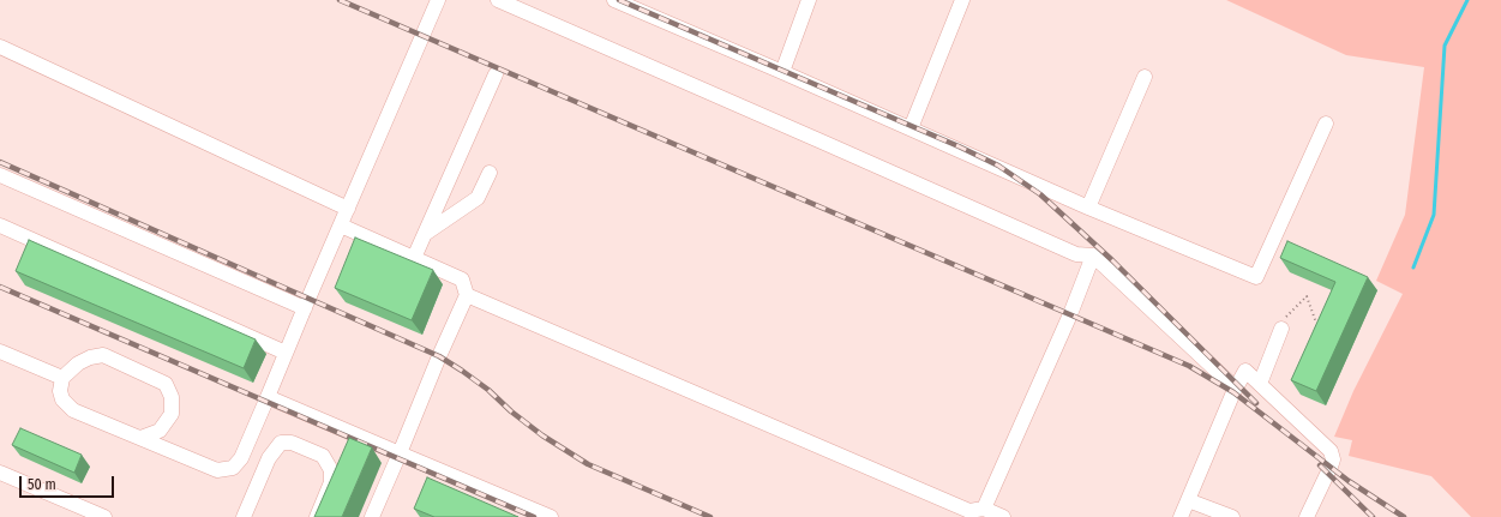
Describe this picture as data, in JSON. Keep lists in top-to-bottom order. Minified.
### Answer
{"scale_bar":"50 m"}
